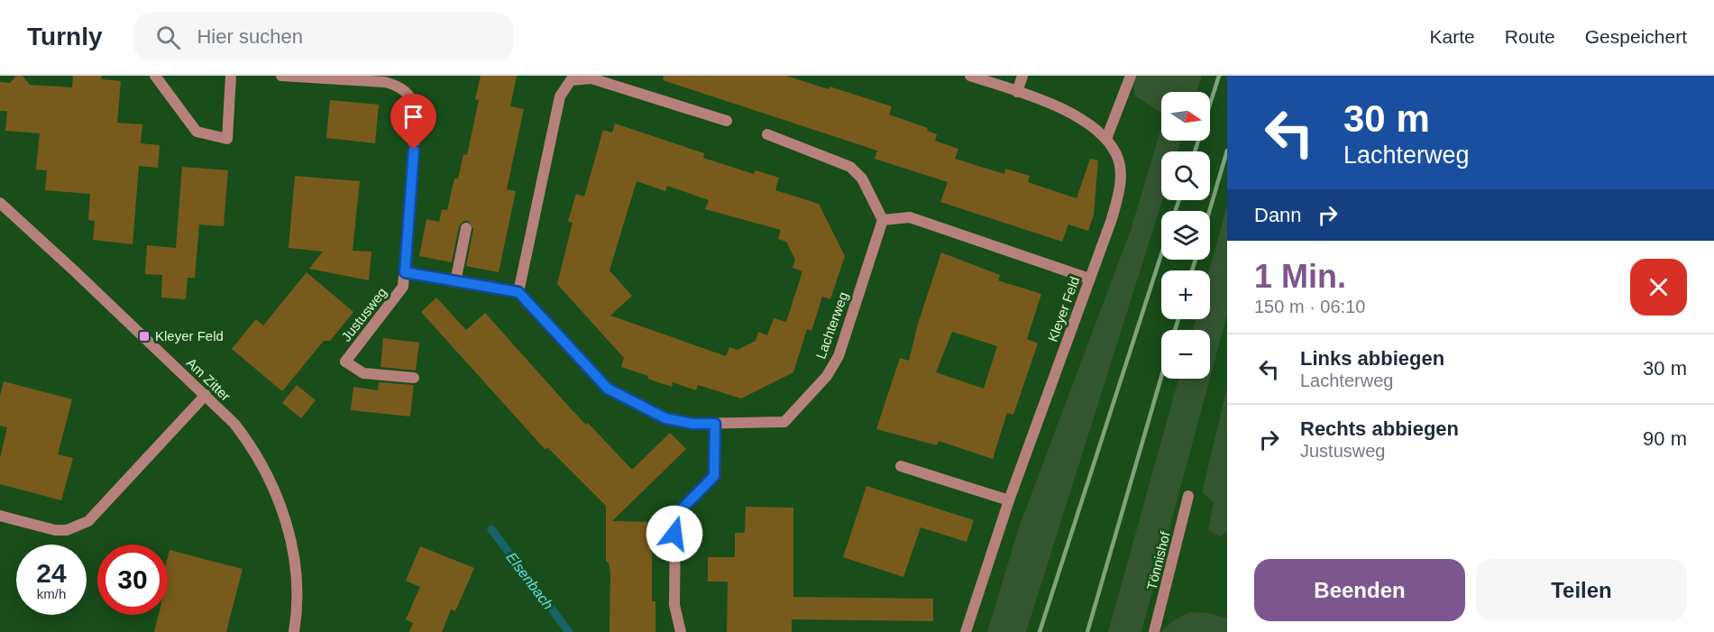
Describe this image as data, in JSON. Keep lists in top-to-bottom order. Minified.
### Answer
{"streets":{"street":["Kleyer Feld","Justusweg","Lachterweg","Am Zitter","Tönnishof"]},"water":["Elsenbach"],"places":{"transit":["Kleyer Feld"]},"north":"right","page":{"header":"Turnly","search":"Hier suchen","nav":["Karte","Route","Gespeichert"],"turn":["30 m","Lachterweg"],"map_buttons":["+","−"],"then":"Dann","heading":["1 Min.","150 m · 06:10"],"list":[{"name":"Links abbiegen","note":"Lachterweg","value":"30 m"},{"name":"Rechts abbiegen","note":"Justusweg","value":"90 m"}],"speed":"24 km/h","limit":"30","buttons":["Beenden","Teilen"]}}
